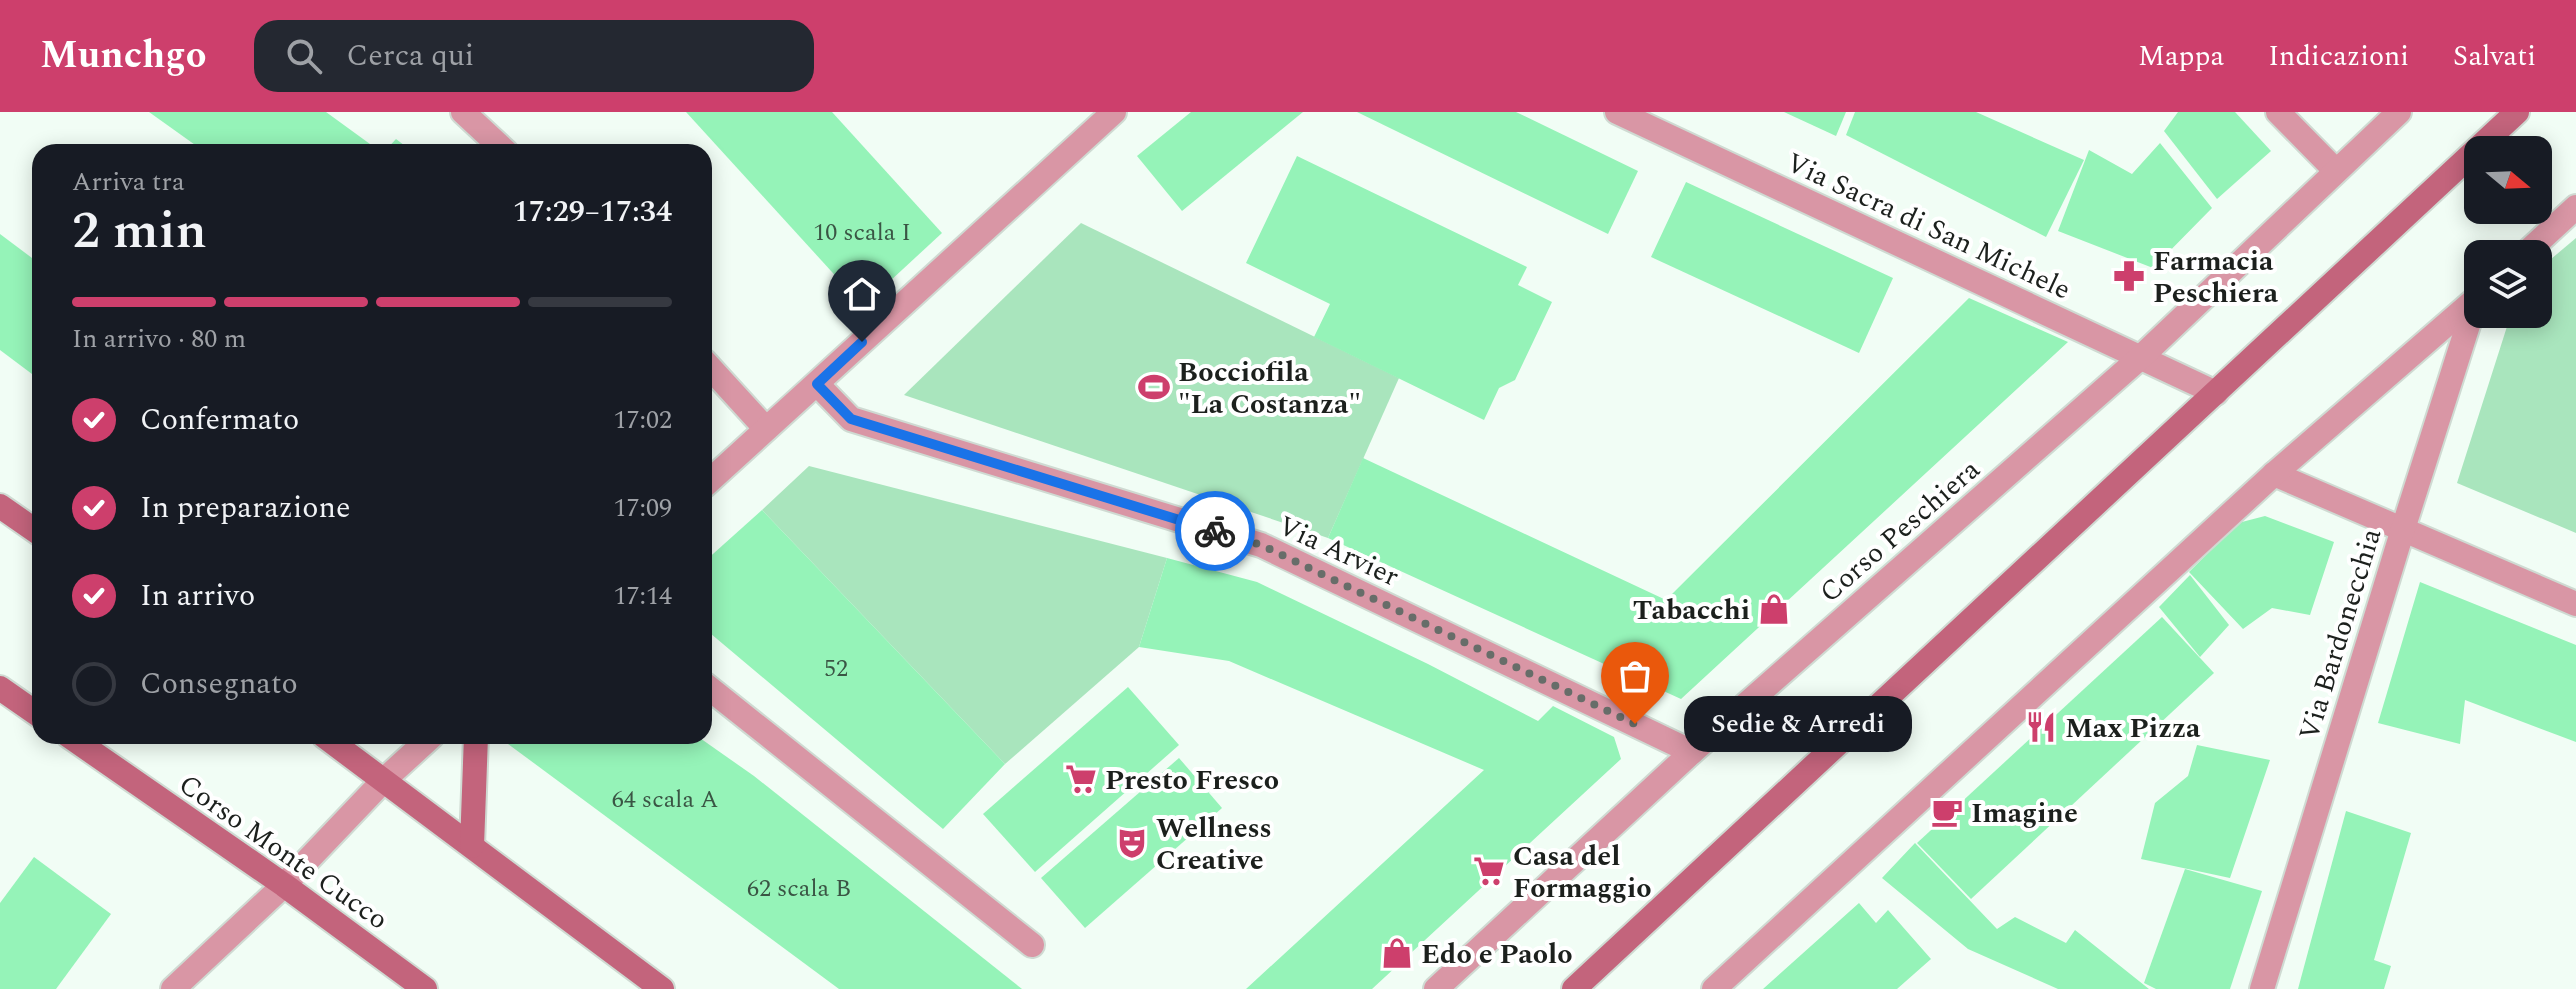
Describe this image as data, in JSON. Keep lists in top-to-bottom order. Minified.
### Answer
{"streets":{"main road":["Corso Monte Cucco"],"street":["Via Sacra di San Michele","Corso Peschiera","Via Arvier","Via Bardonecchia"]},"crossings":[["Via Sacra di San Michele","Corso Peschiera"],["Corso Peschiera","Via Arvier"]],"places":{"pharmacy":["Farmacia Peschiera"],"sports":["Bocciofila \"La Costanza\""],"shop":["Tabacchi","Edo e Paolo"],"other":["Sedie & Arredi"],"restaurant":["Max Pizza"],"supermarket":["Presto Fresco","Casa del Formaggio"],"cafe":["Imagine"],"theatre":["Wellness Creative"]},"house_numbers":["10 scala I","52","64 scala A","62 scala B"],"north":"right","page":{"header":"Munchgo","search":"Cerca qui","nav":["Mappa","Indicazioni","Salvati"],"heading":["2 min","Arriva tra","17:29–17:34"],"bar":"In arrivo · 80 m","list":[["Confermato","17:02"],["In preparazione","17:09"],["In arrivo","17:14"],"Consegnato"],"bubble":"Sedie & Arredi"}}
